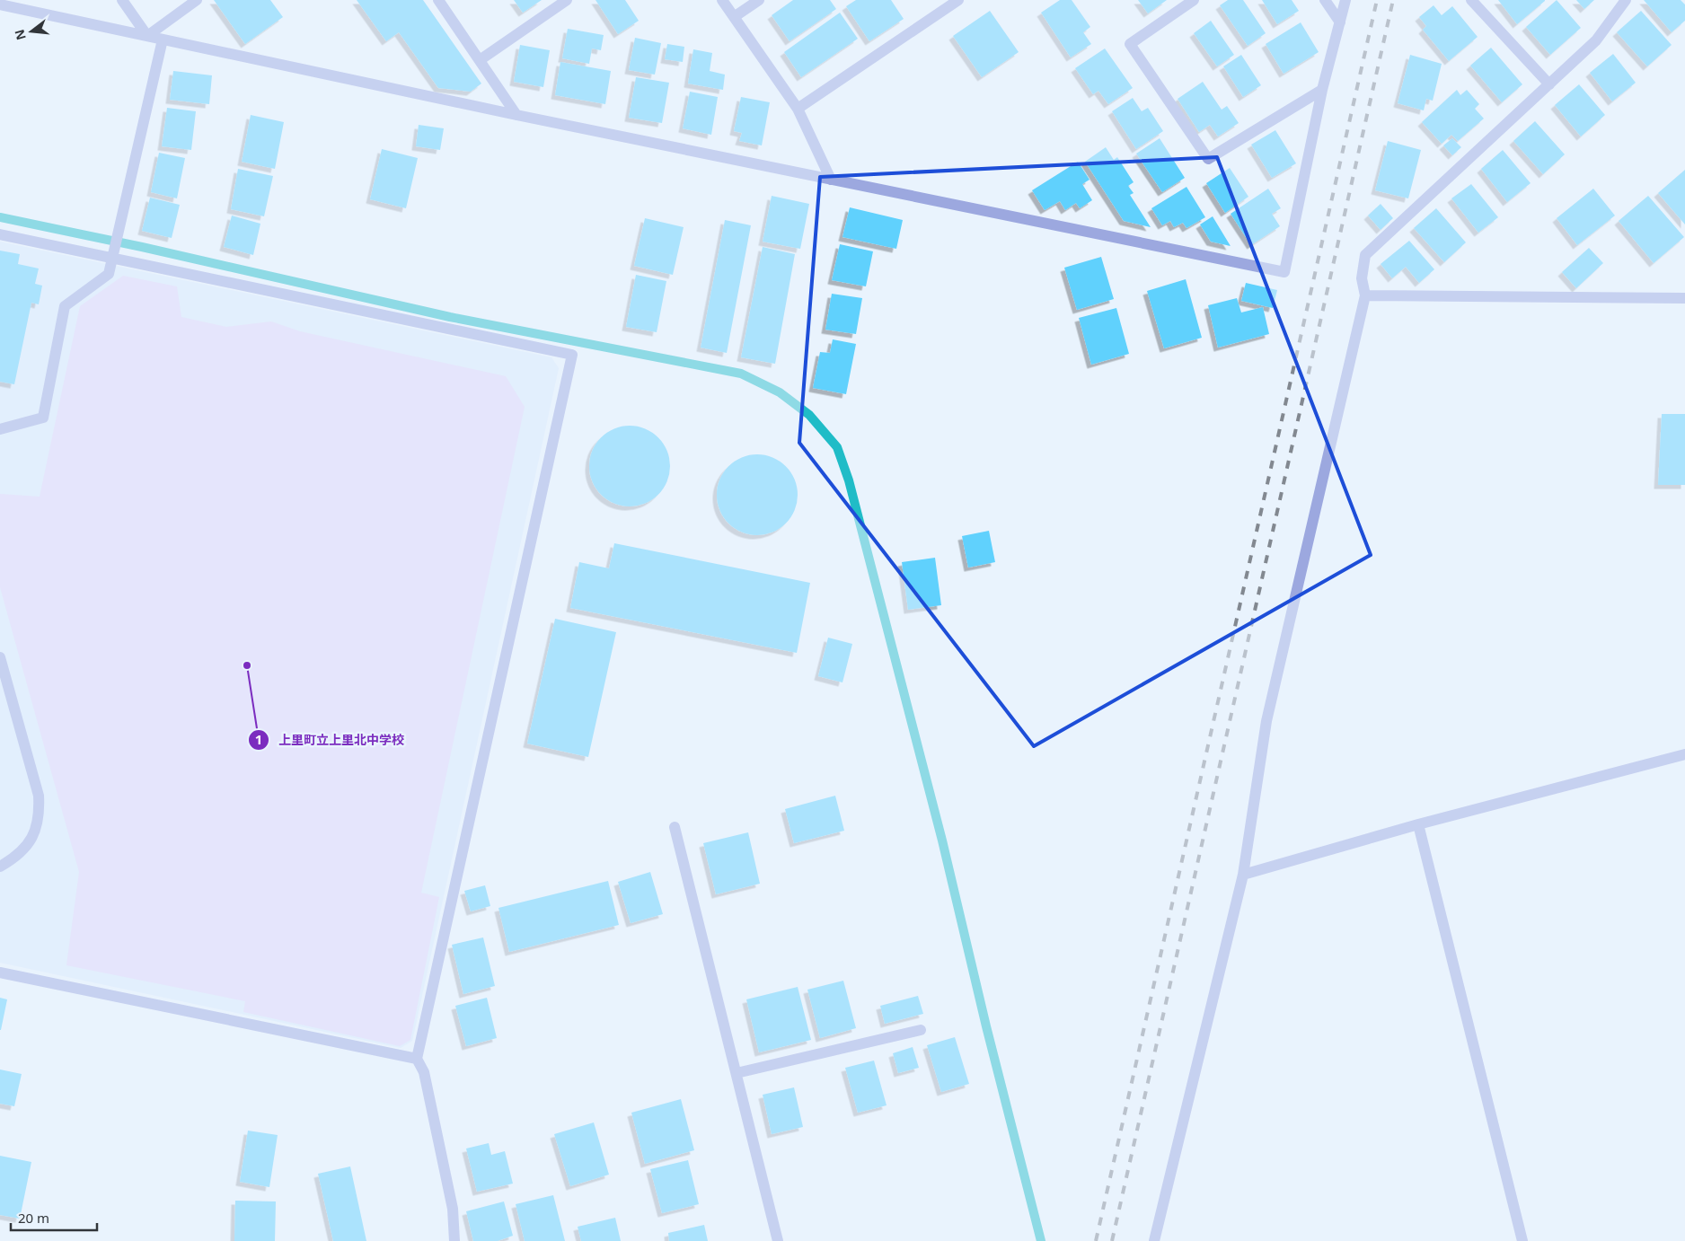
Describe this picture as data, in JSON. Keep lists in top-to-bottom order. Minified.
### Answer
{"places":["上里町立上里北中学校"],"scale_bar":"20 m","north":"left"}
